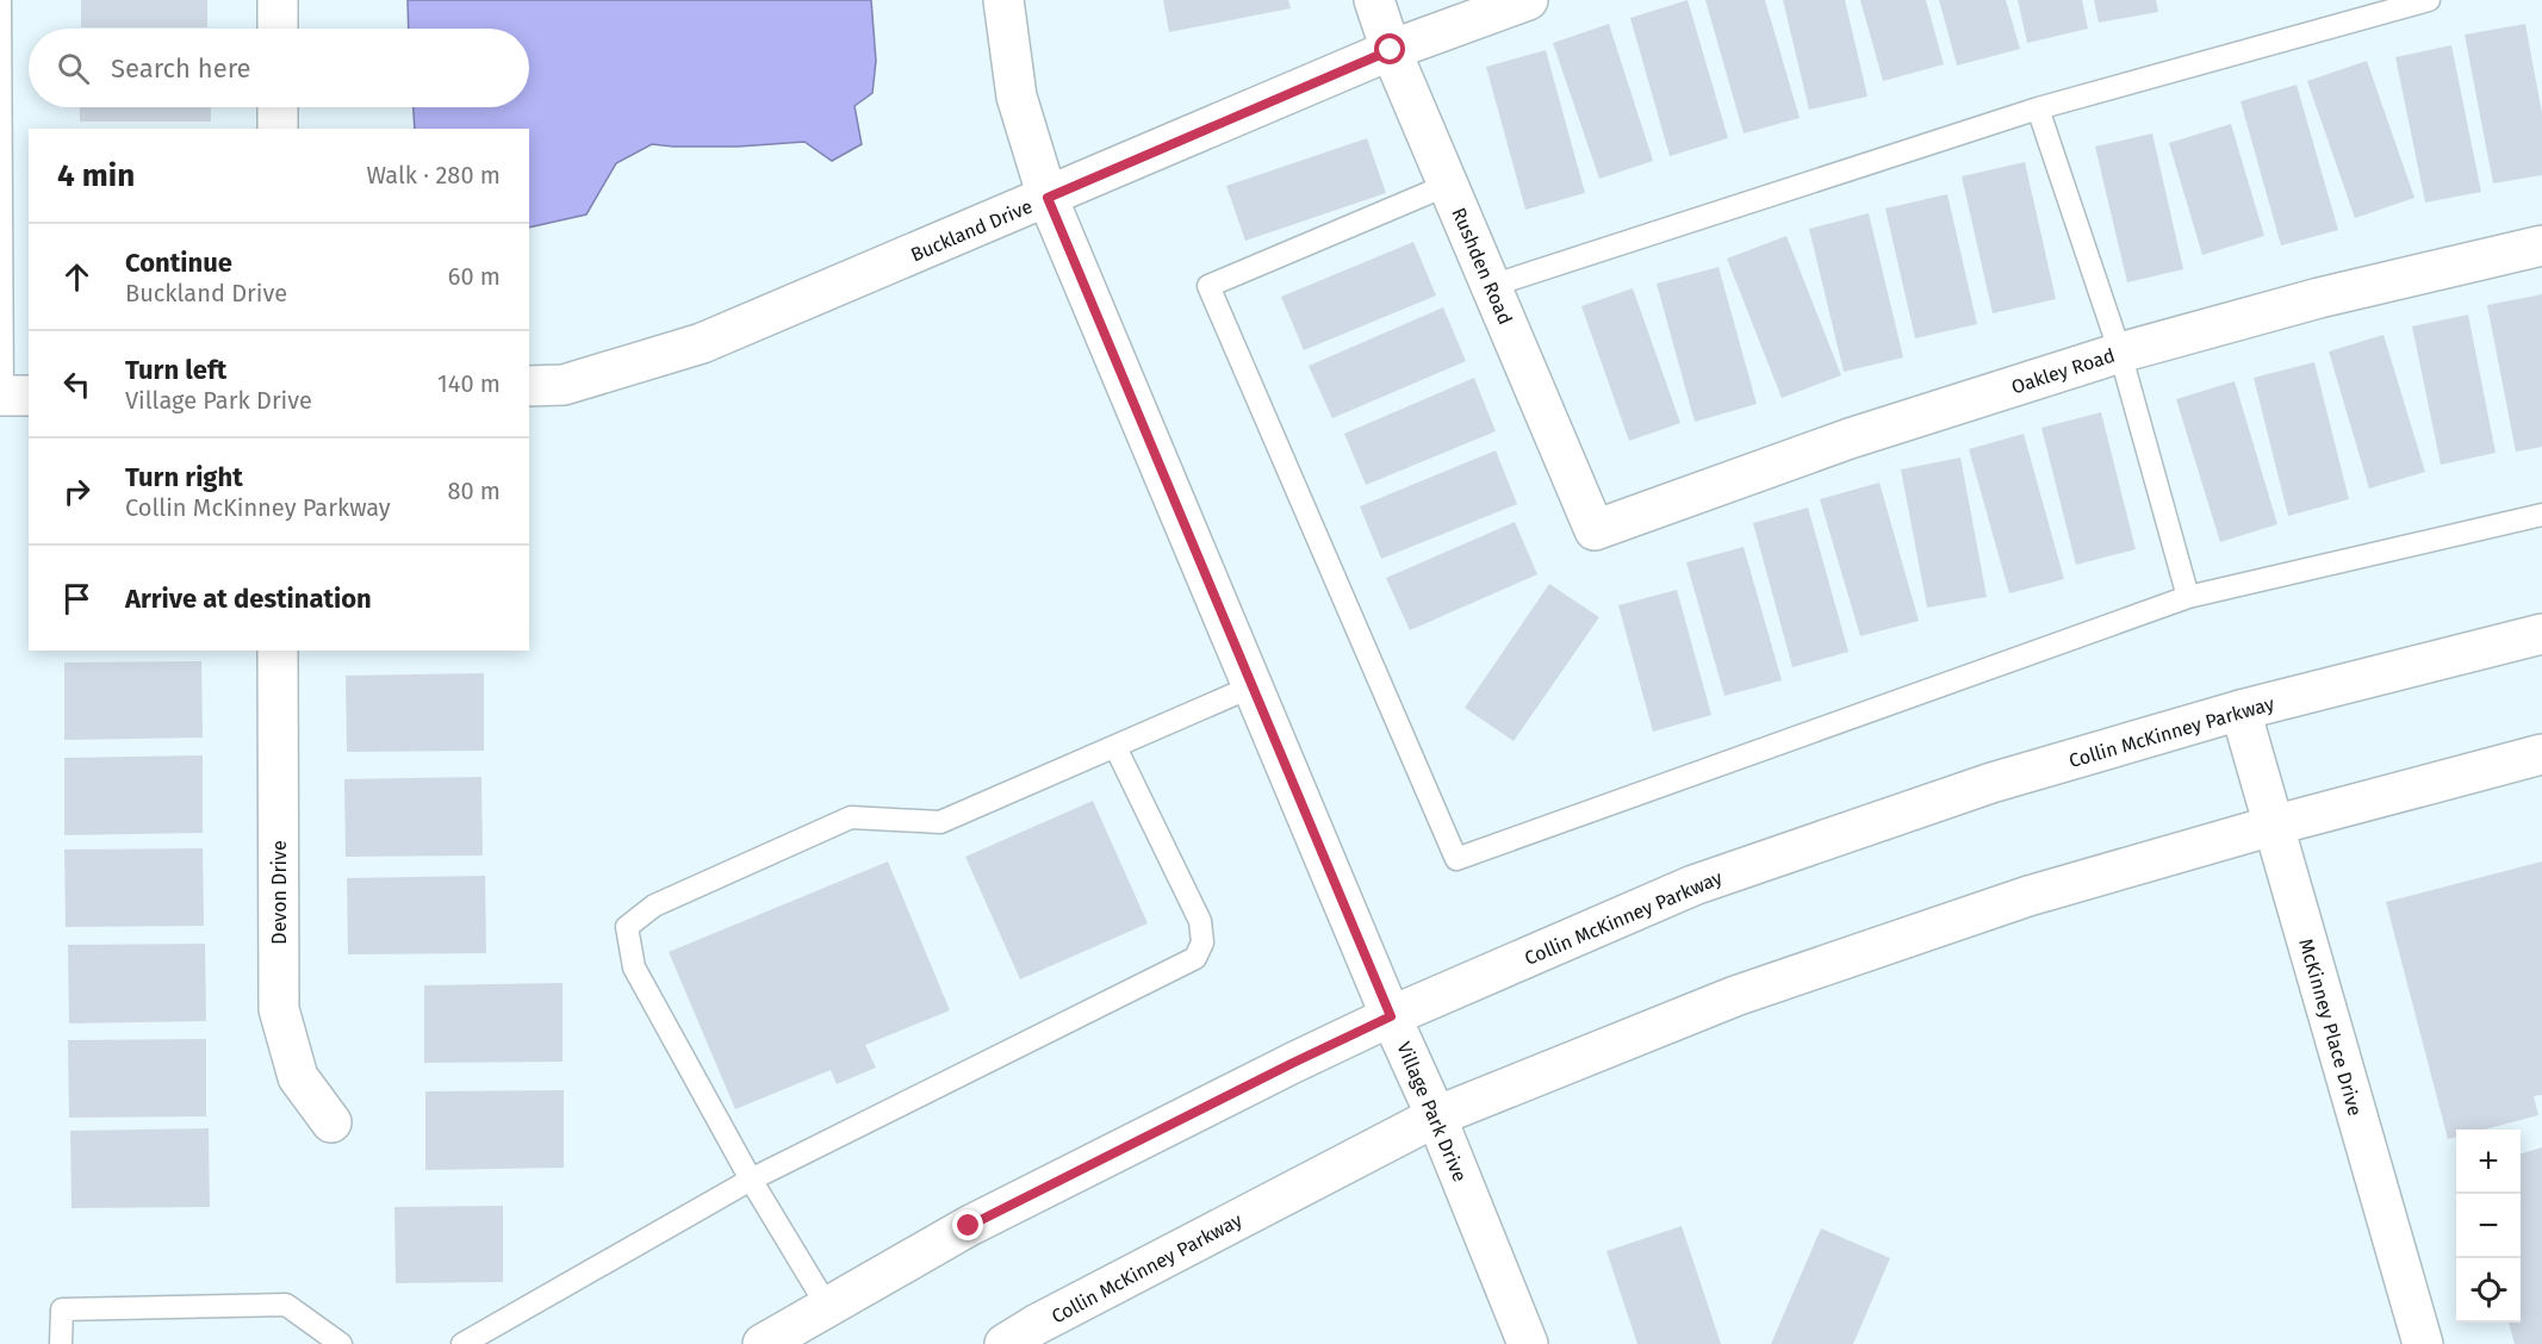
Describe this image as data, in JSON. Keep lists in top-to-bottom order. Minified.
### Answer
{"streets":{"street":["Buckland Drive","Rushden Road","Oakley Road","Collin McKinney Parkway","Devon Drive","McKinney Place Drive","Village Park Drive"]},"crossings":[["Buckland Drive","Rushden Road"],["Buckland Drive","Village Park Drive"],["Rushden Road","Oakley Road"],["Collin McKinney Parkway","McKinney Place Drive"],["Collin McKinney Parkway","Village Park Drive"]],"page":{"search":"Search here","heading":["4 min","Walk · 280 m"],"list":[["Continue","Buckland Drive","60 m"],["Turn left","Village Park Drive","140 m"],["Turn right","Collin McKinney Parkway","80 m"],"Arrive at destination"],"map_buttons":["+","−"]}}
